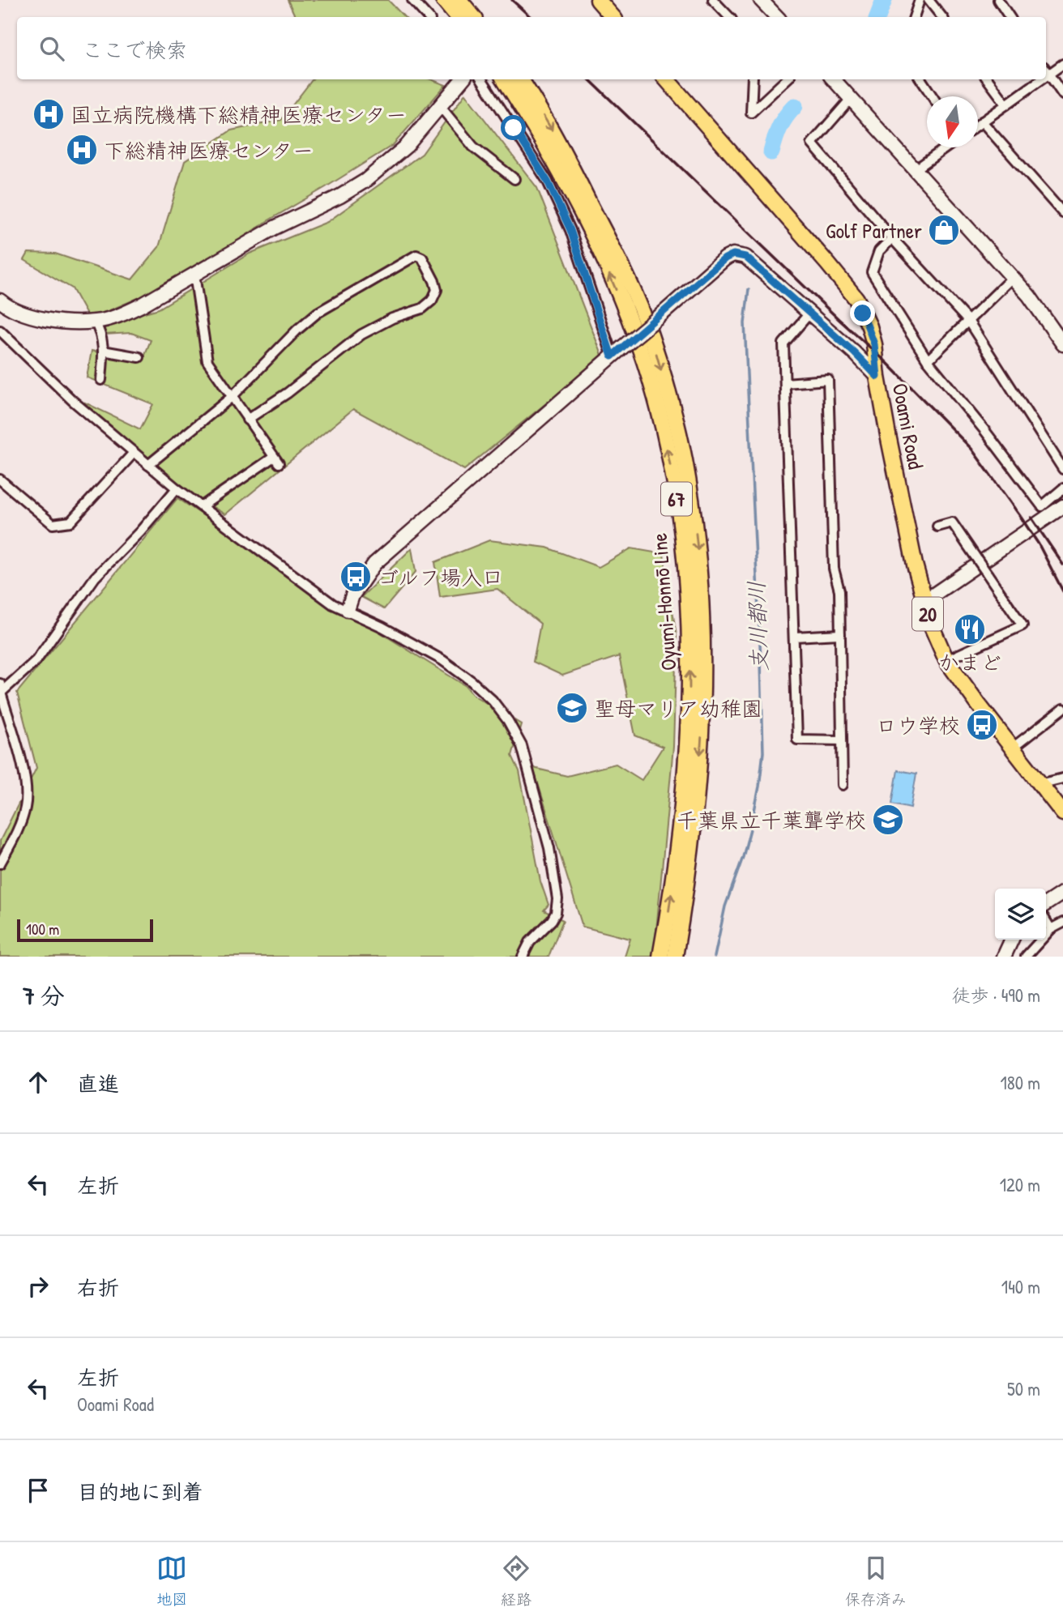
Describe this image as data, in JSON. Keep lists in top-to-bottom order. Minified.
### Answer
{"streets":{"main road":["Ooami Road","67","Oyumi-Honnō Line","20"]},"water":["支川都川"],"places":{"hospital":["国立病院機構下総精神医療センター","下総精神医療センター"],"shop":["Golf Partner"],"bus stop":["ゴルフ場入口","ロウ学校"],"restaurant":["かまど"],"school or university":["聖母マリア幼稚園","千葉県立千葉聾学校"]},"scale_bar":"100 m","north":"bottom","page":{"search":"ここで検索","scale":"100 m","heading":["7 分","徒歩 · 490 m"],"list":[["直進","180 m"],["左折","120 m"],["右折","140 m"],["左折","Ooami Road","50 m"],"目的地に到着"],"nav":["地図","経路","保存済み"]}}
